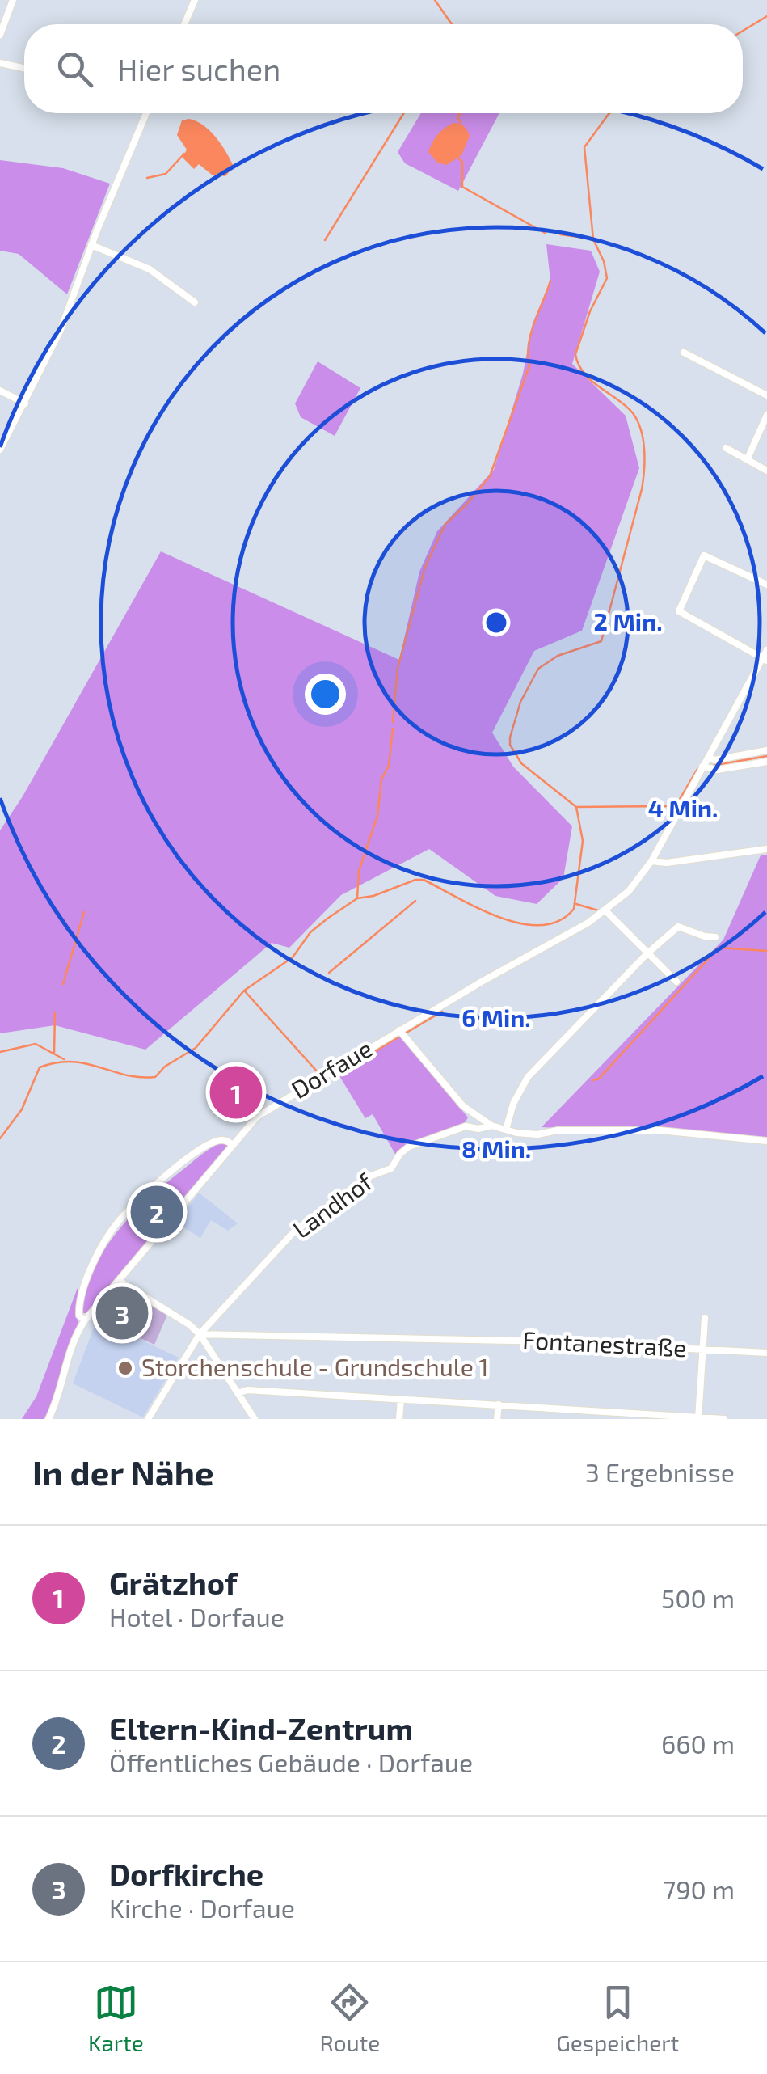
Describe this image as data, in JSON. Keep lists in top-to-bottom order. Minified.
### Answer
{"streets":{"street":["Dorfaue","Landhof","Fontanestraße"]},"crossings":[["Landhof","Fontanestraße"]],"places":["Storchenschule - Grundschule 1"],"page":{"search":"Hier suchen","pins":["1","2","3"],"heading":["In der Nähe","3 Ergebnisse"],"list":[{"mark":"1","name":"Grätzhof","note":"Hotel · Dorfaue","value":"500 m"},{"mark":"2","name":"Eltern-Kind-Zentrum","note":"Öffentliches Gebäude · Dorfaue","value":"660 m"},{"mark":"3","name":"Dorfkirche","note":"Kirche · Dorfaue","value":"790 m"}],"nav":["Karte","Route","Gespeichert"]},"rings":["2 Min.","4 Min.","6 Min.","8 Min."]}
